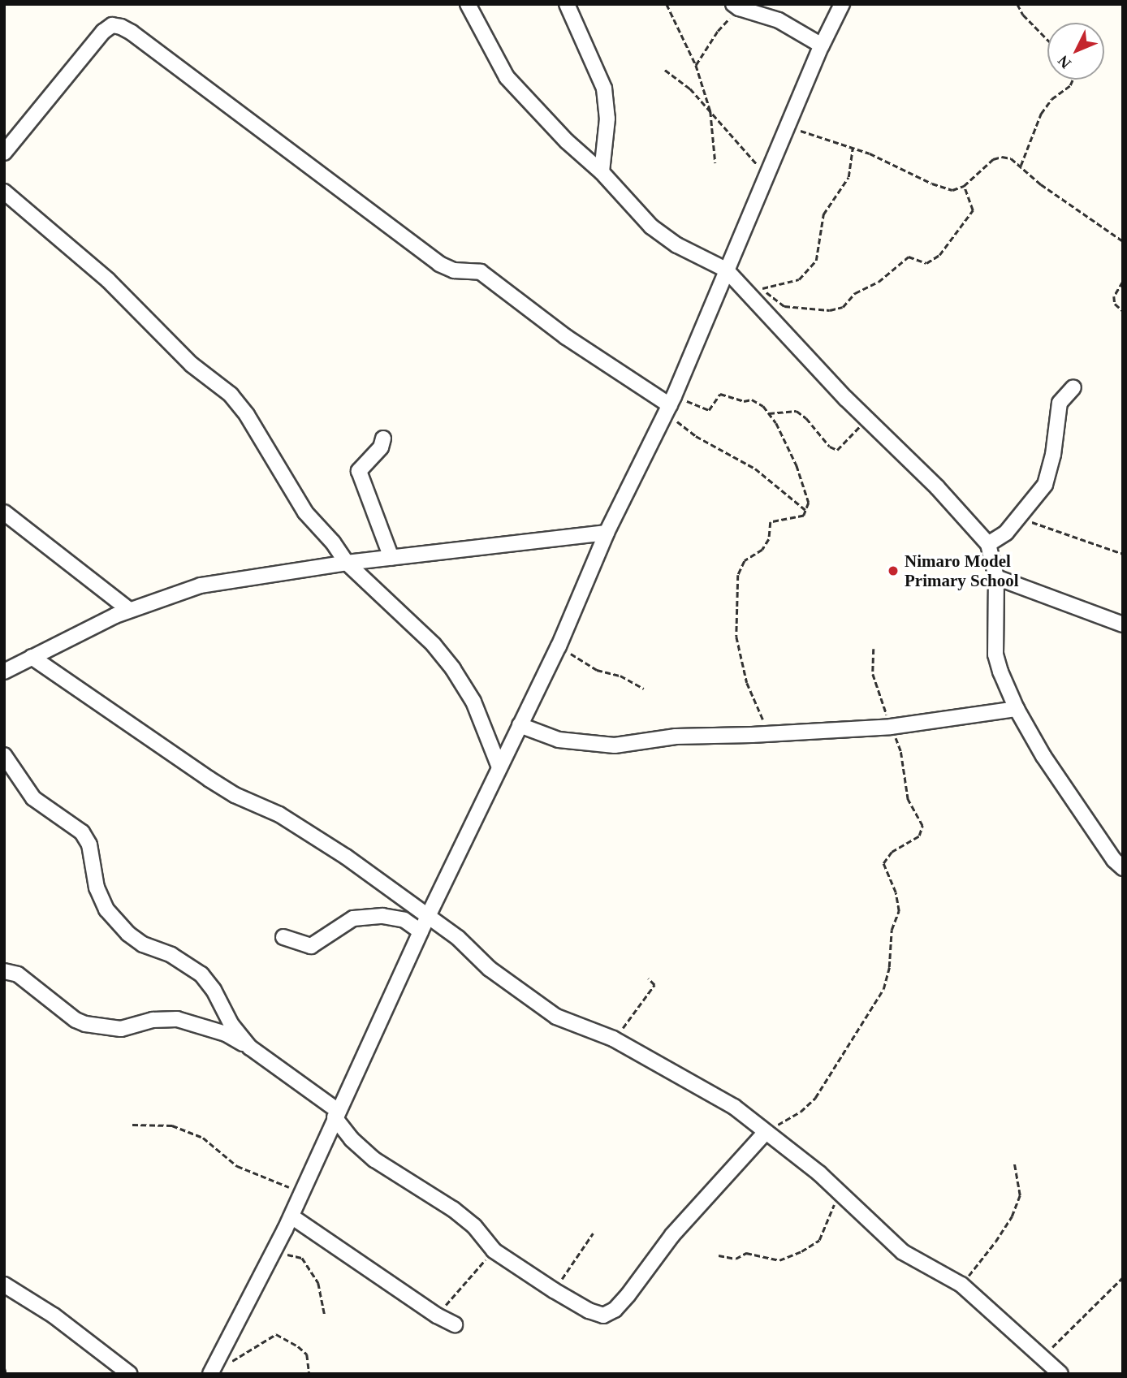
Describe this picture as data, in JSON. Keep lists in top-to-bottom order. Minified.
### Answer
{"places":["Nimaro Model Primary School"],"north":"bottom left"}
